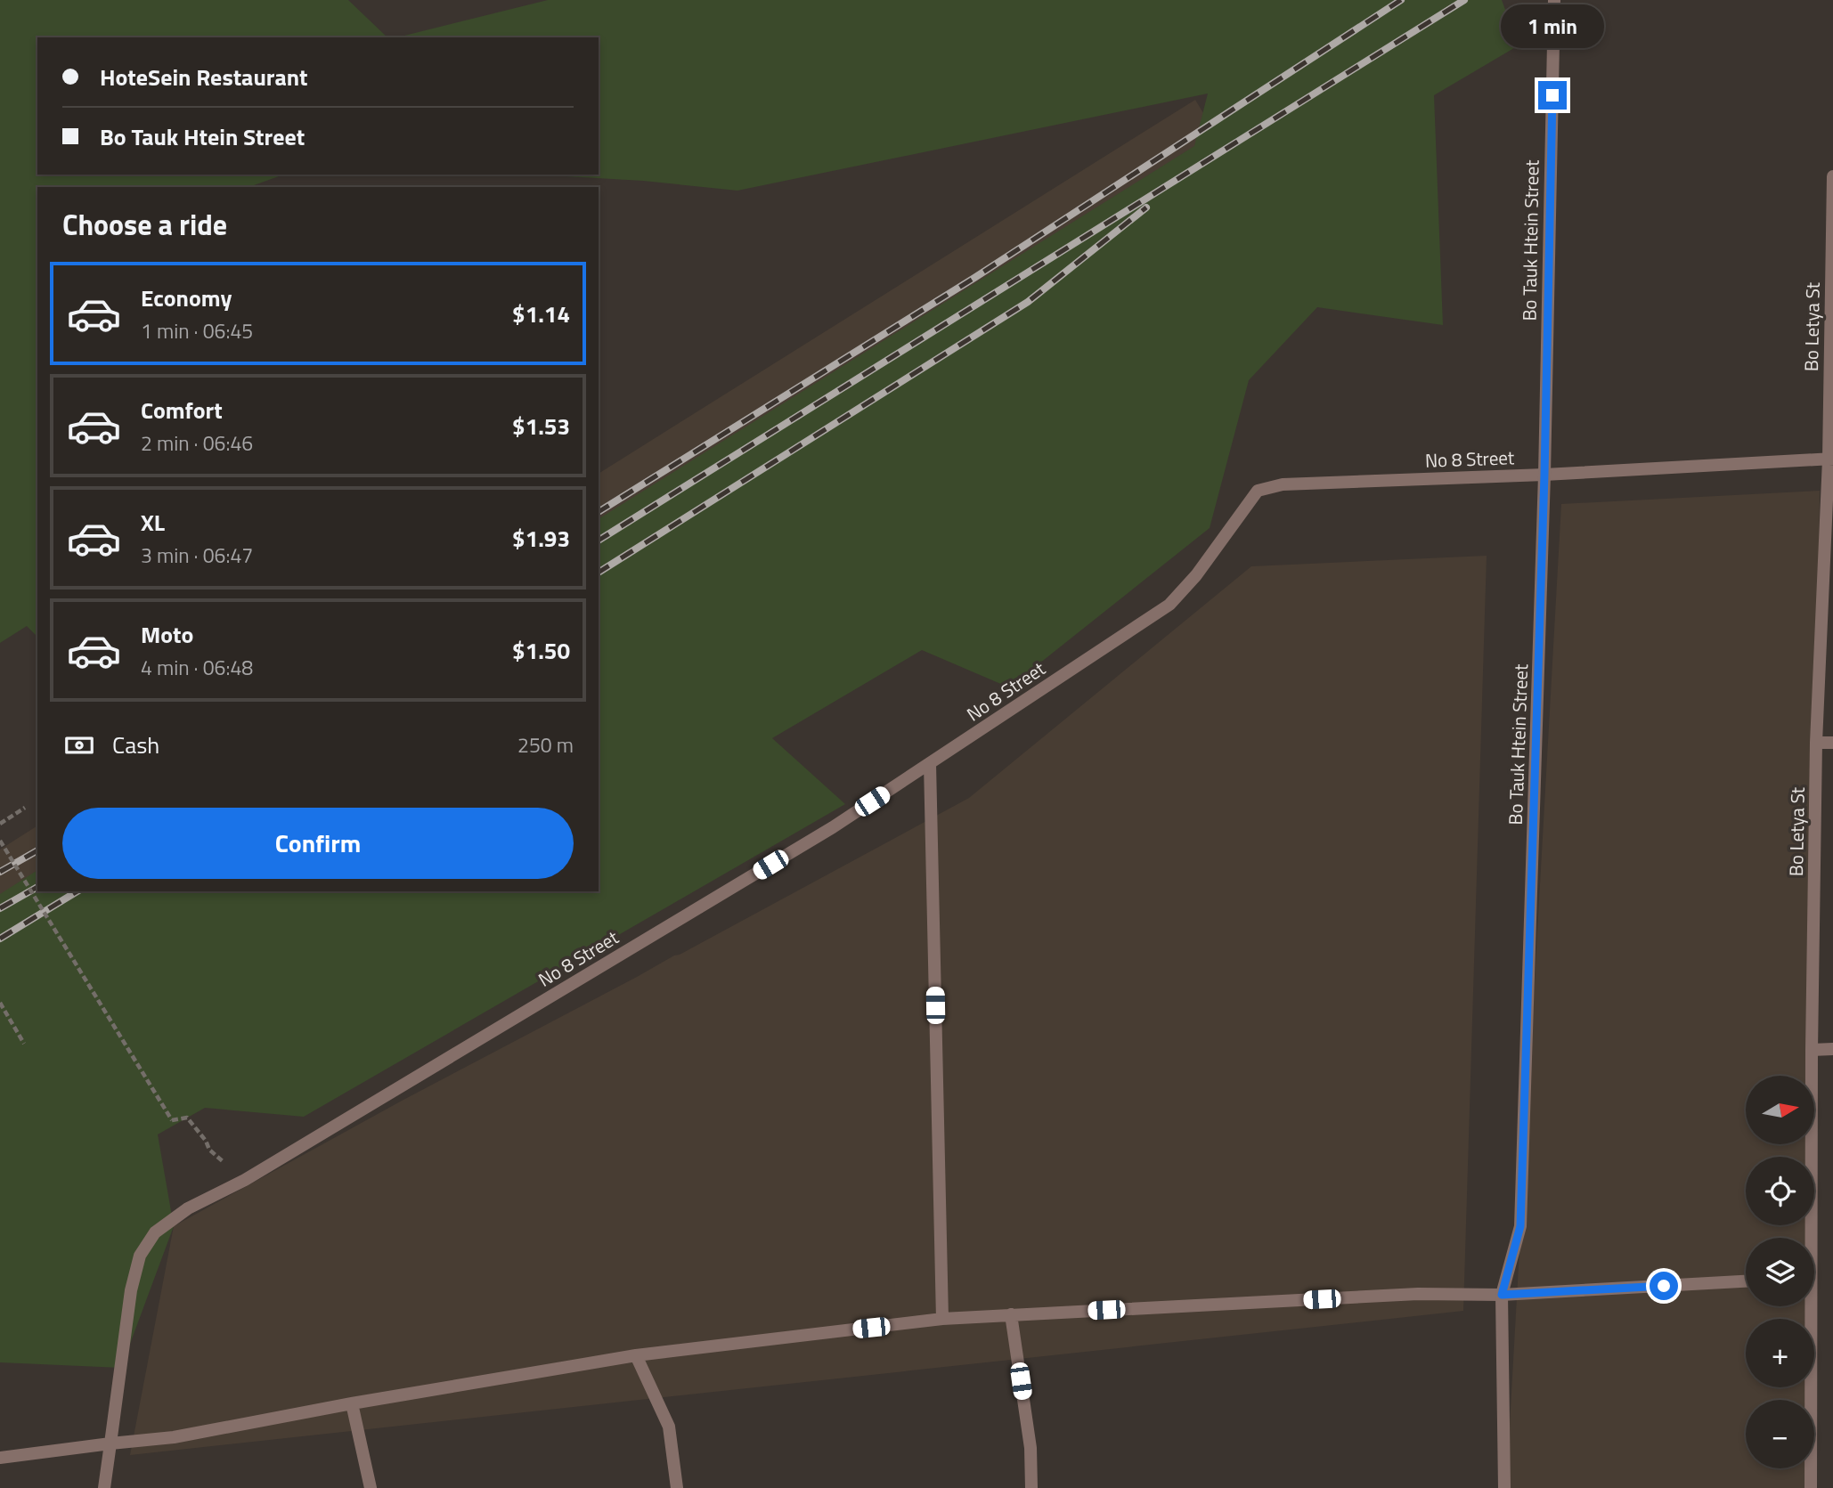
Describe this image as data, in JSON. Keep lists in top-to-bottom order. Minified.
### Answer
{"streets":{"street":["Bo Tauk Htein Street","Bo Letya St","No 8 Street"]},"crossings":[["Bo Tauk Htein Street","No 8 Street"],["Bo Letya St","No 8 Street"]],"north":"right","page":{"bubble":"1 min","banner":["HoteSein Restaurant","Bo Tauk Htein Street"],"heading":"Choose a ride","list":[{"name":"Economy","note":"1 min · 06:45","value":"$1.14"},{"name":"Comfort","note":"2 min · 06:46","value":"$1.53"},{"name":"XL","note":"3 min · 06:47","value":"$1.93"},{"name":"Moto","note":"4 min · 06:48","value":"$1.50"}],"pay":["Cash","250 m"],"buttons":"Confirm","map_buttons":["+","−"]}}
